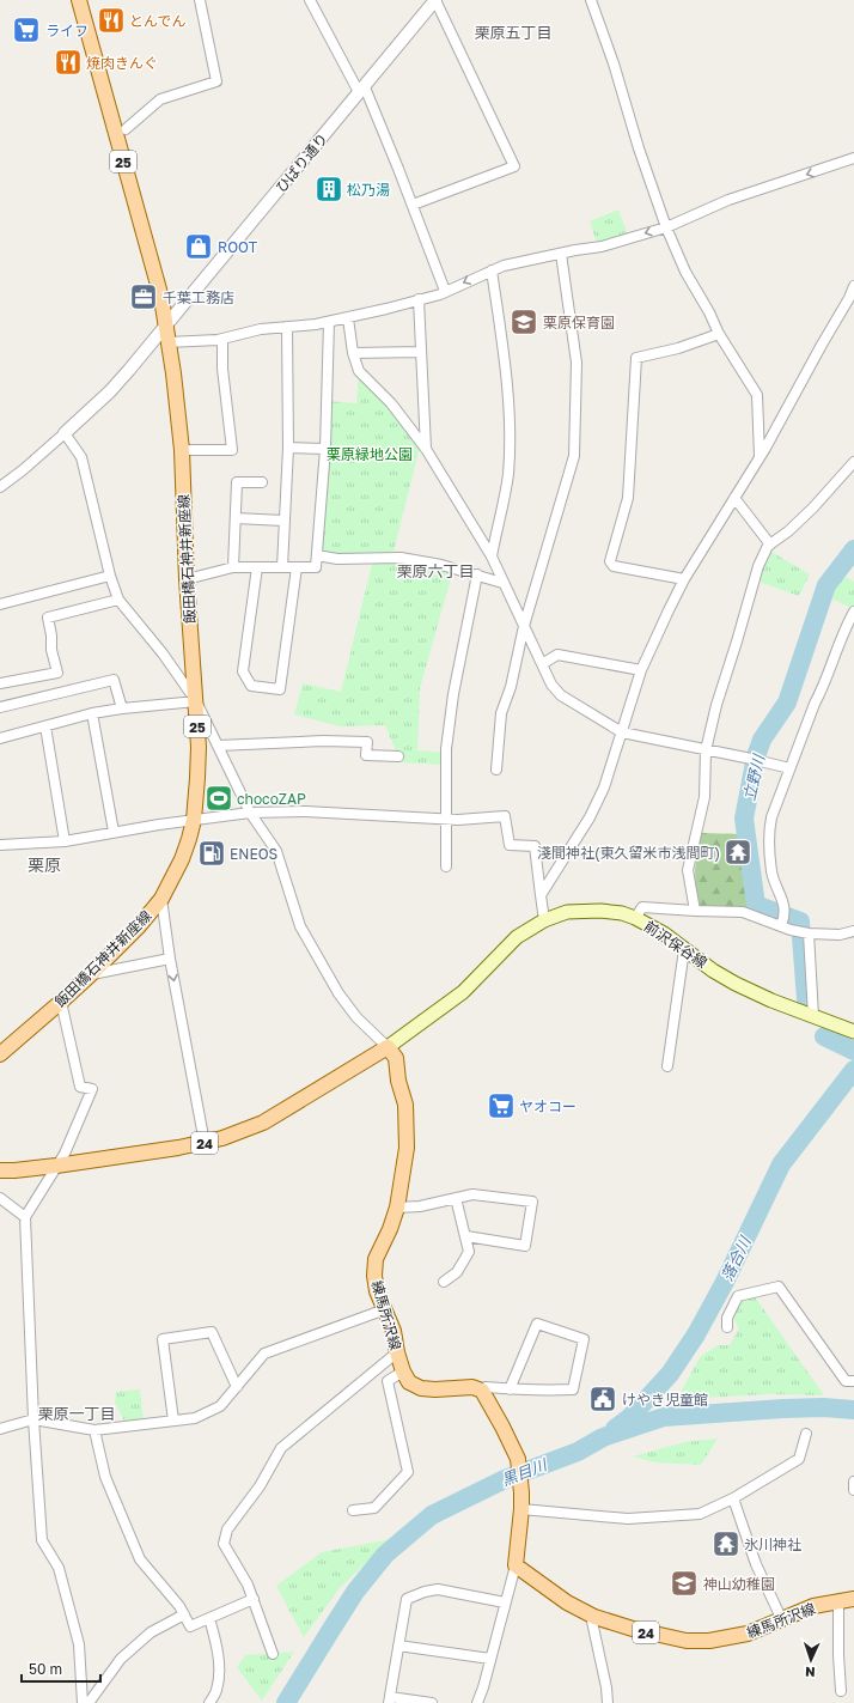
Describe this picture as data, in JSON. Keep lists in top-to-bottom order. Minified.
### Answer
{"streets":{"main road":["25","飯田橋石神井新座線","前沢保谷線","24","練馬所沢線"],"street":["ひばり通り"]},"crossings":[["ひばり通り","飯田橋石神井新座線"],["前沢保谷線","24"],["前沢保谷線","練馬所沢線"],["24","練馬所沢線"]],"districts":["栗原五丁目","栗原六丁目","栗原","栗原一丁目"],"water":["立野川","落合川","黒目川"],"parks":["栗原緑地公園"],"places":{"restaurant":["とんでん","焼肉きんぐ"],"supermarket":["ライフ","ヤオコー"],"building":["松乃湯"],"shop":["ROOT"],"office":["千葉工務店"],"school or university":["栗原保育園","神山幼稚園"],"sports":["chocoZAP"],"temple":["淺間神社(東久留米市浅間町)","氷川神社"],"fuel station":["ENEOS"],"public building":["けやき児童館"]},"scale_bar":"50 m","north":"bottom"}
